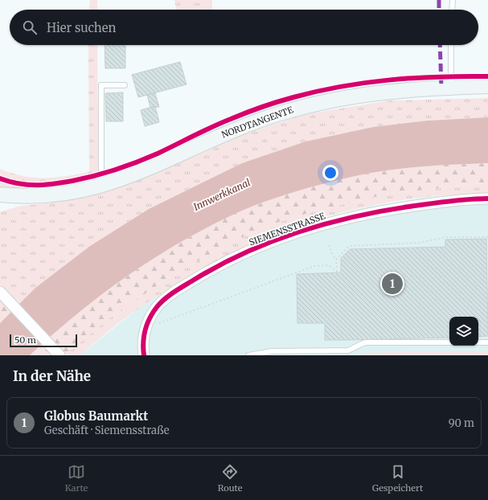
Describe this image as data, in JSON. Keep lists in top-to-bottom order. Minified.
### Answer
{"streets":{"main road":["NORDTANGENTE"],"street":["SIEMENSSTRASSE"]},"water":["Innwerkkanal"],"scale_bar":"50 m","page":{"search":"Hier suchen","pins":"1","scale":"50 m","heading":"In der Nähe","list":[{"mark":"1","name":"Globus Baumarkt","note":"Geschäft · Siemensstraße","value":"90 m"}],"nav":["Karte","Route","Gespeichert"]}}
